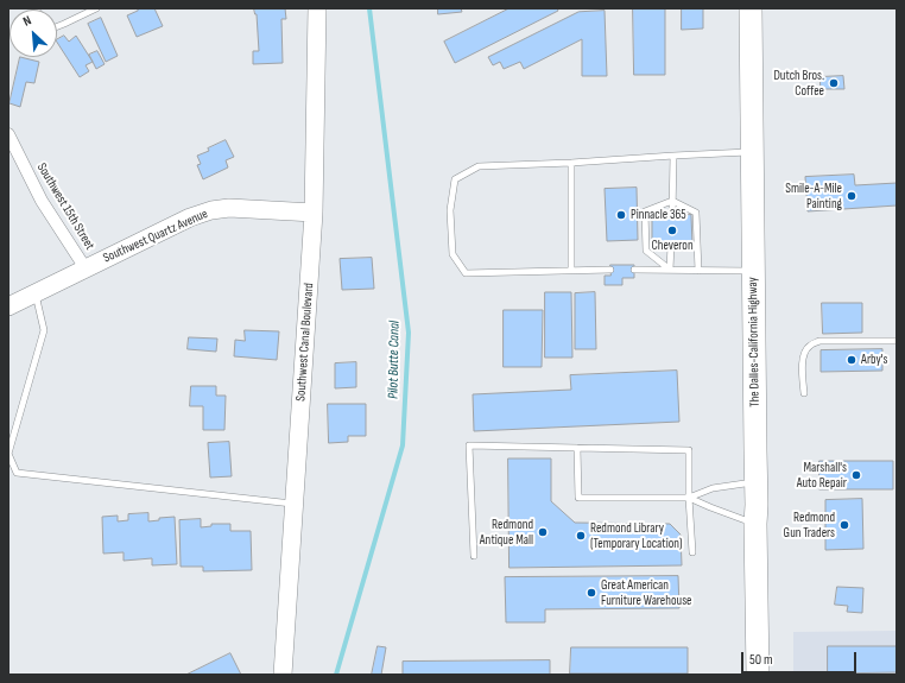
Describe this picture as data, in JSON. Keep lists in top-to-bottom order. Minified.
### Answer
{"streets":{"highway":["The Dalles-California Highway"],"main road":["Southwest Quartz Avenue","Southwest Canal Boulevard"],"street":["Southwest 15th Street"]},"crossings":[["Southwest 15th Street","Southwest Quartz Avenue"],["Southwest Quartz Avenue","Southwest Canal Boulevard"]],"water":["Pilot Butte Canal"],"places":["Dutch Bros. Coffee","Smile-A-Mile Painting","Pinnacle 365","Cheveron","Arby's","Marshall's Auto Repair","Redmond Gun Traders","Redmond Antique Mall","Redmond Library (Temporary Location)","Great American Furniture Warehouse"],"scale_bar":"50 m","north":"top left"}
